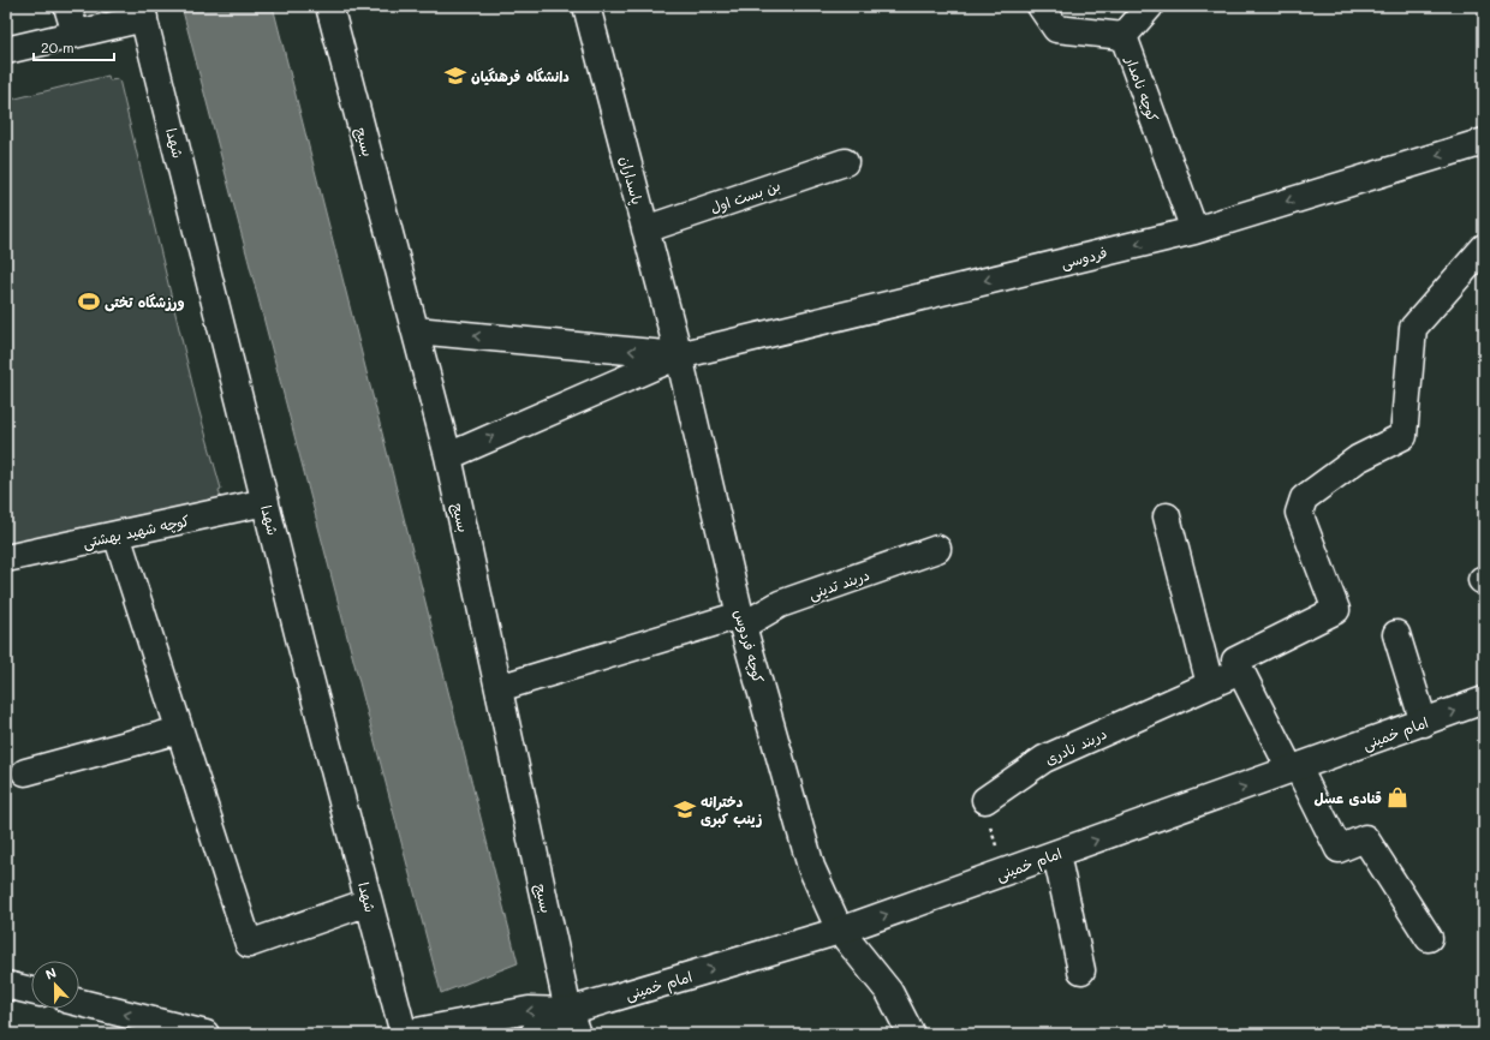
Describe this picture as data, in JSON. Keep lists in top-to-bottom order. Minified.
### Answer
{"streets":{"street":["کوچه نامدار","بسیج","شهدا","پاسداران","بن بست اول","فردوسی","کوچه شهید بهشتی","دربند تدینی","کوچه فردوس","امام خمینی","دربند نادری"]},"crossings":[["کوچه نامدار","فردوسی"],["بسیج","دربند تدینی"],["بسیج","امام خمینی"],["شهدا","کوچه شهید بهشتی"],["پاسداران","بن بست اول"],["پاسداران","فردوسی"],["پاسداران","کوچه فردوس"],["فردوسی","کوچه فردوس"],["دربند تدینی","کوچه فردوس"],["کوچه فردوس","امام خمینی"]],"one_way":["فردوسی","امام خمینی"],"places":{"school or university":["دانشگاه فرهنگیان","دخترانه زینب کبری"],"sports":["ورزشگاه تختی"],"shop":["قنادی عسل"]},"scale_bar":"20 m","north":"top"}
